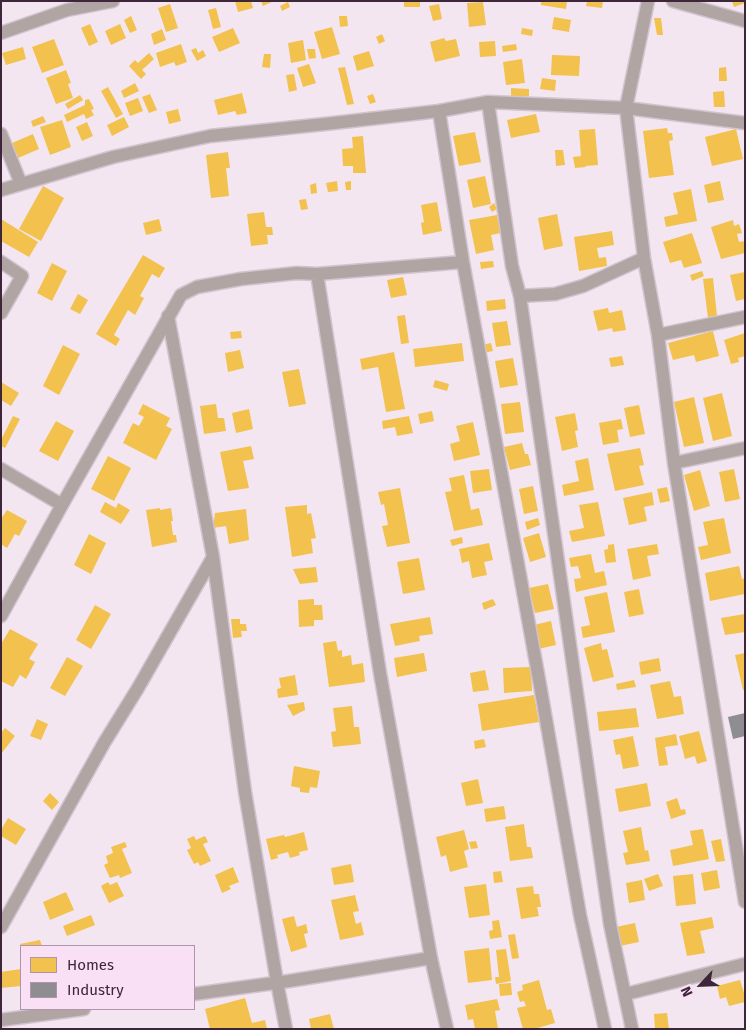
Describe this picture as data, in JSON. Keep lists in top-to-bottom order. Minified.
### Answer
{"legend":["Homes","Industry"],"north":"bottom left"}
